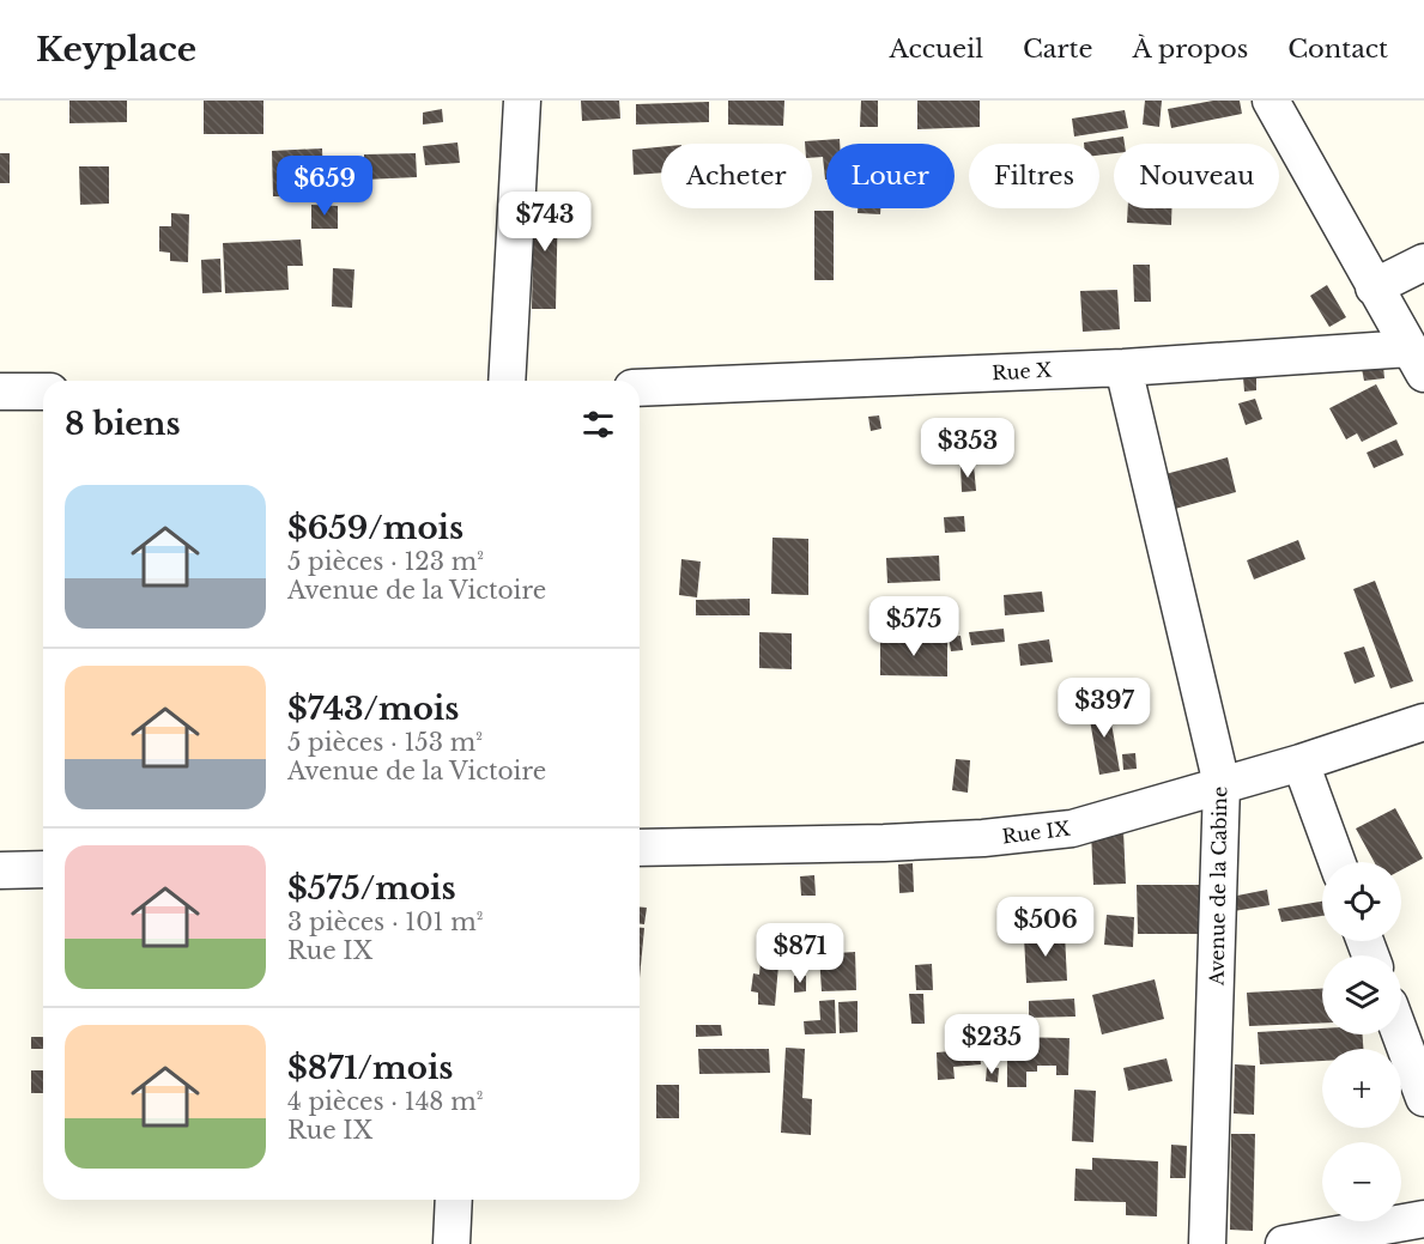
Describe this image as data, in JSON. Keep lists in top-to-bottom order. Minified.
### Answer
{"streets":{"street":["Rue X","Rue IX","Avenue de la Cabine"]},"crossings":[["Rue X","Avenue de la Cabine"],["Rue IX","Avenue de la Cabine"]],"page":{"header":"Keyplace","nav":["Accueil","Carte","À propos","Contact"],"chip":["Acheter","Louer","Filtres","Nouveau"],"price":["$659","$743","$353","$575","$397","$506","$871","$235"],"heading":"8 biens","list":[{"name":"$659/mois","note":"5 pièces · 123 m² · Avenue de la Victoire"},{"name":"$743/mois","note":"5 pièces · 153 m² · Avenue de la Victoire"},{"name":"$575/mois","note":"3 pièces · 101 m² · Rue IX"},{"name":"$871/mois","note":"4 pièces · 148 m² · Rue IX"}],"map_buttons":["+","−"]}}
